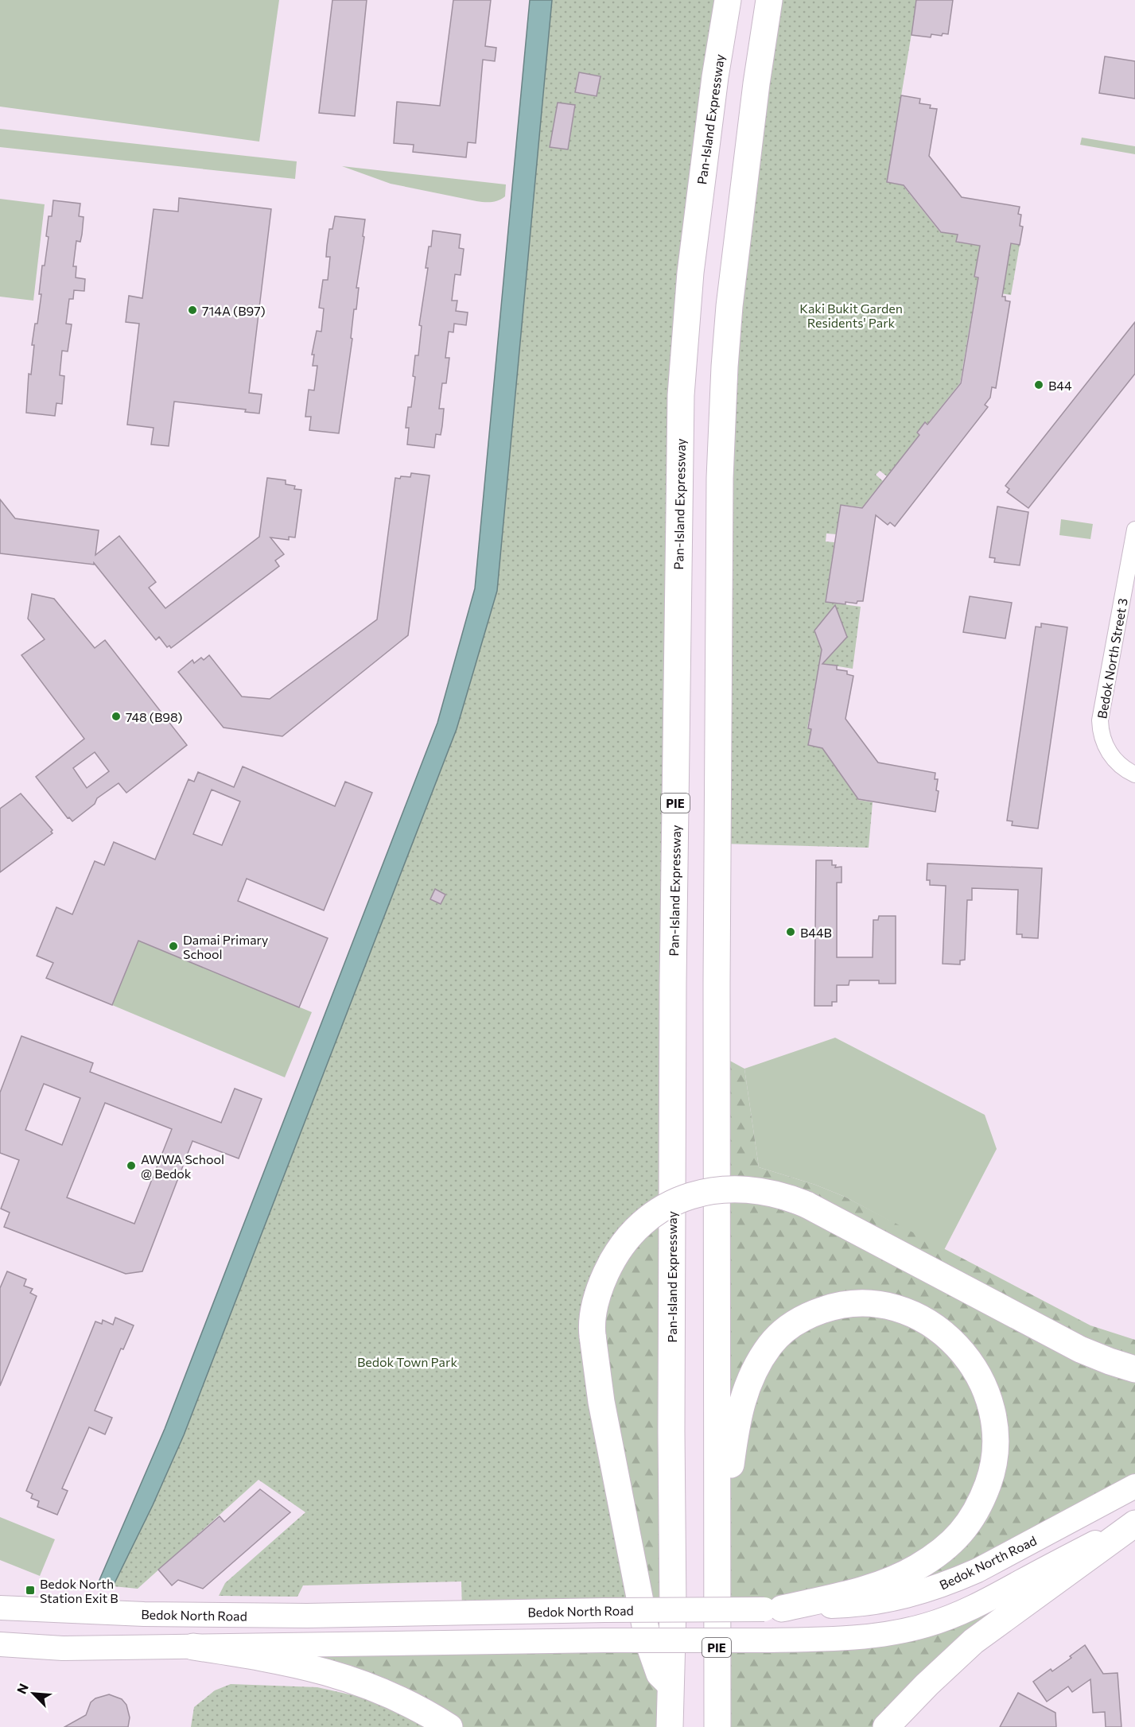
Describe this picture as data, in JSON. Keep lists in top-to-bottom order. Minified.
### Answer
{"streets":{"highway":["Pan-Island Expressway","PIE"],"main road":["Bedok North Road"],"street":["Bedok North Street 3"]},"parks":["Kaki Bukit Garden Residents' Park","Bedok Town Park"],"places":{"other":["714A (B97)","B44","748 (B98)","B44B","Damai Primary School","AWWA School @ Bedok"],"transit":["Bedok North Station Exit B"]},"north":"top left"}
